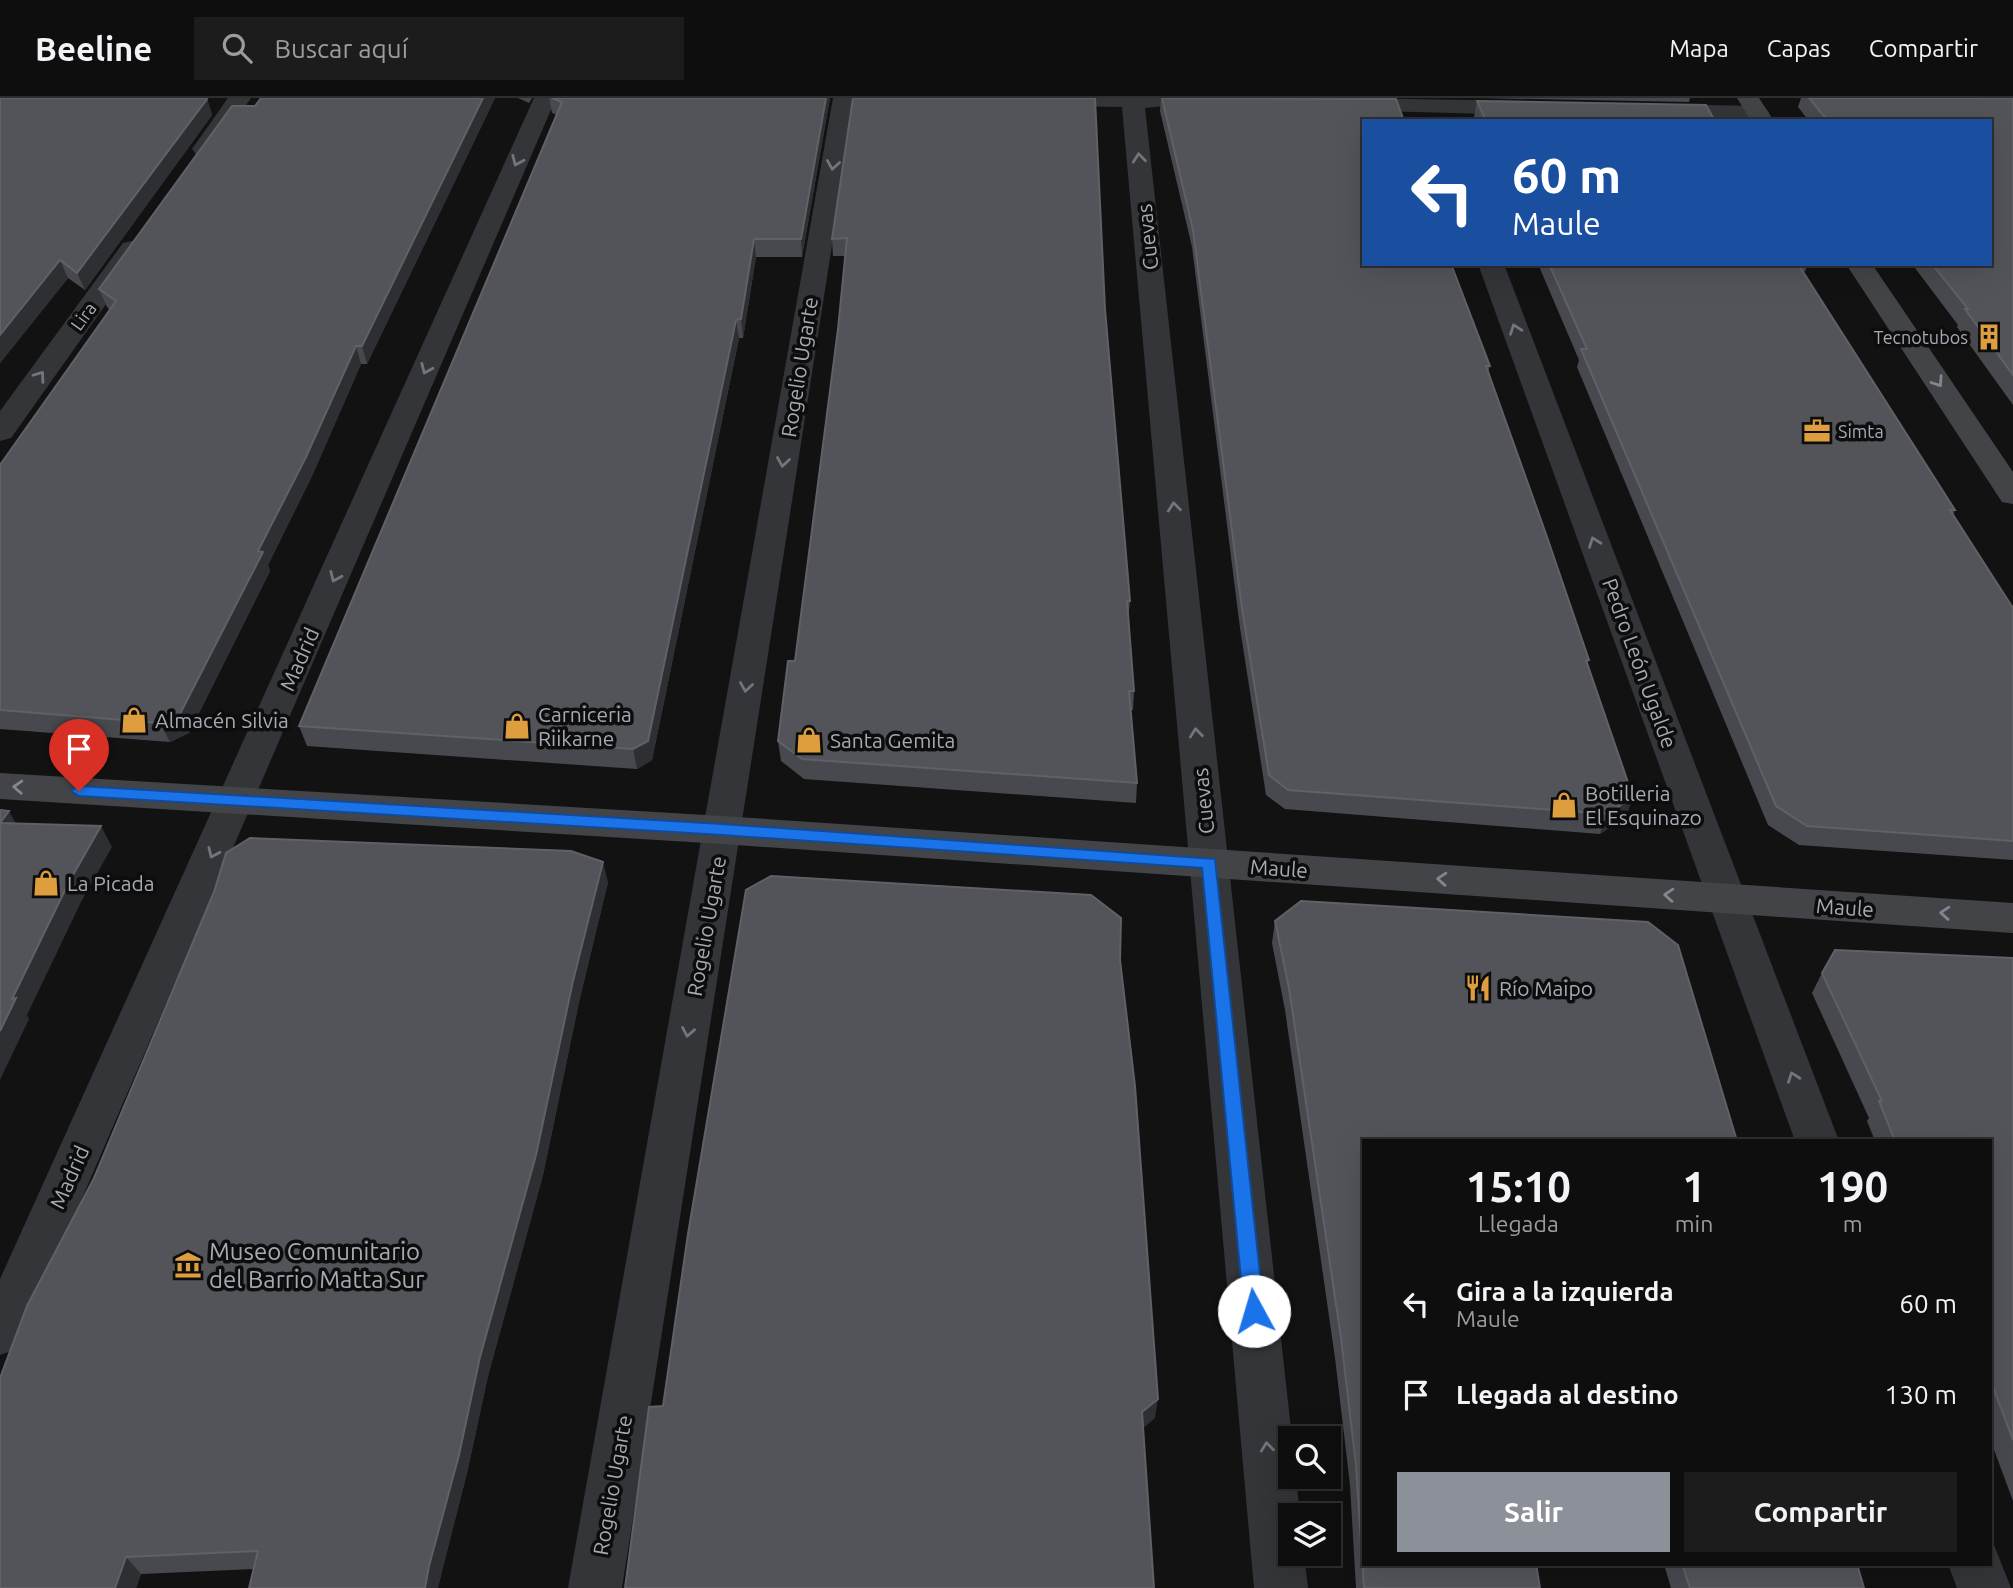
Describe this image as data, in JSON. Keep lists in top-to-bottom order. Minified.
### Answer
{"streets":{"street":["Cuevas","Lira","Rogelio Ugarte","Madrid","Pedro León Ugalde","Maule"]},"crossings":[["Cuevas","Maule"],["Rogelio Ugarte","Maule"],["Madrid","Maule"],["Pedro León Ugalde","Maule"]],"one_way":["Cuevas","Lira","Rogelio Ugarte","Madrid","Pedro León Ugalde","Maule"],"places":{"building":["Tecnotubos"],"office":["Simta"],"shop":["Almacén Silvia","Carniceria Riikarne","Santa Gemita","Botilleria El Esquinazo","La Picada"],"restaurant":["Río Maipo"],"museum":["Museo Comunitario del Barrio Matta Sur"]},"page":{"header":"Beeline","search":"Buscar aquí","nav":["Mapa","Capas","Compartir"],"turn":["60 m","Maule"],"eta":["15:10","Llegada","1","min","190","m"],"list":[{"name":"Gira a la izquierda","note":"Maule","value":"60 m"},{"name":"Llegada al destino","value":"130 m"}],"buttons":["Salir","Compartir"]}}
